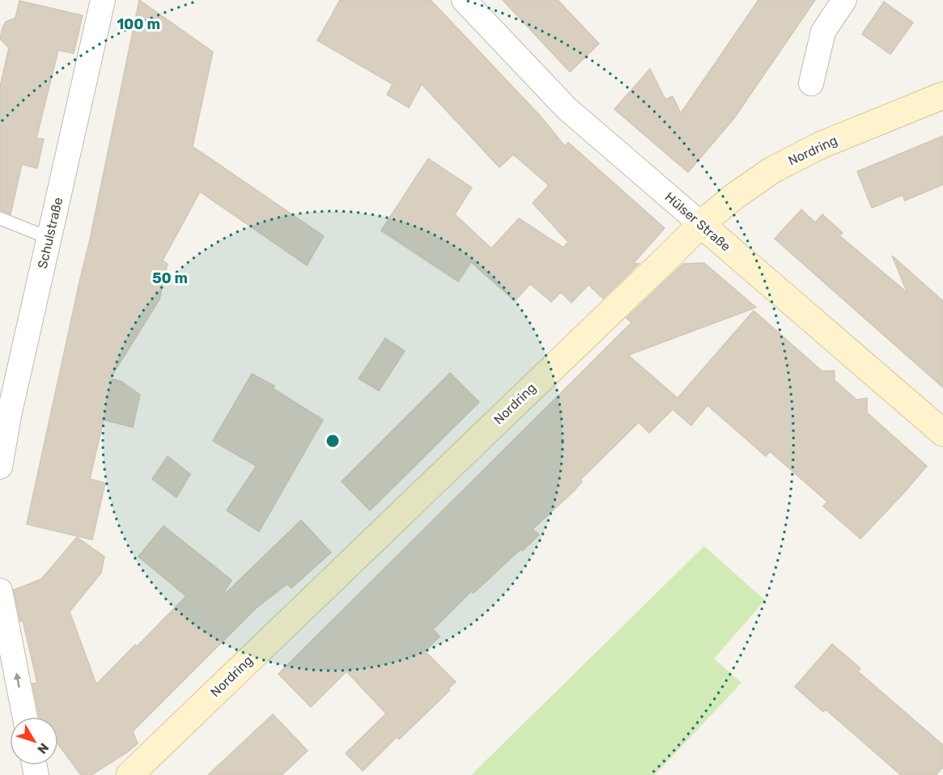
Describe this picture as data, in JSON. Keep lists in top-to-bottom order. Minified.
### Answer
{"streets":{"main road":["Nordring","Hülser Straße"],"street":["Schulstraße"]},"crossings":[["Nordring","Hülser Straße"]],"north":"bottom right","rings":["100 m","50 m"]}
